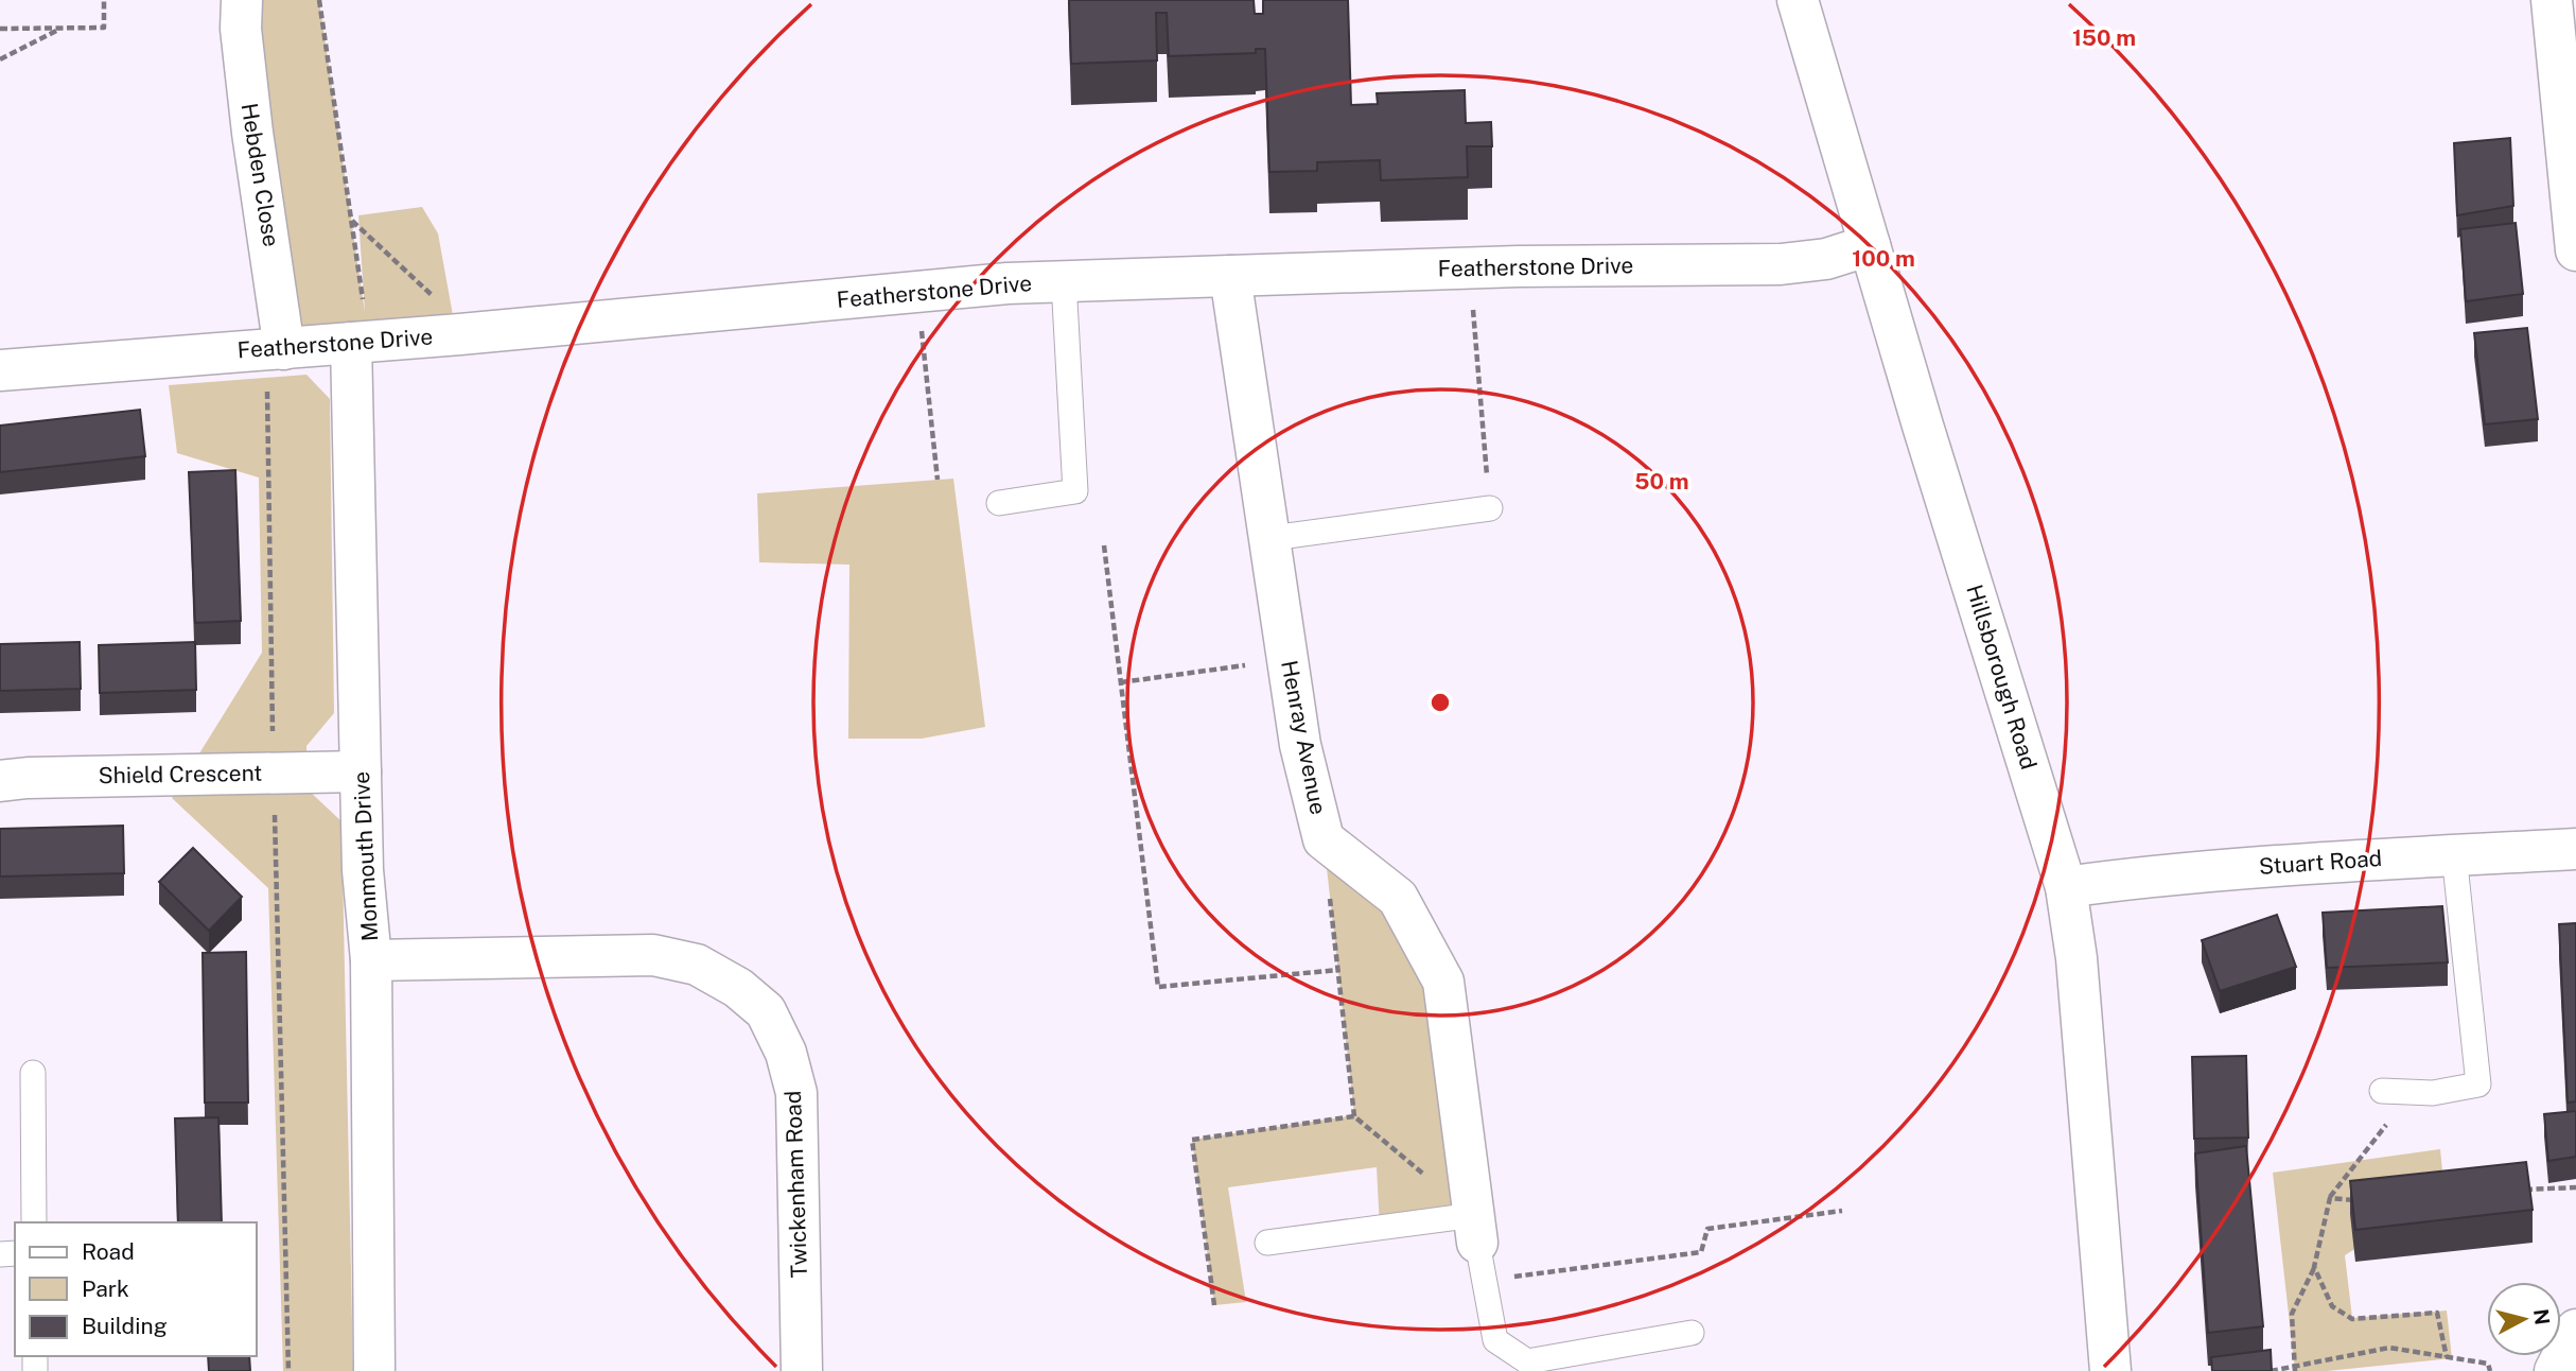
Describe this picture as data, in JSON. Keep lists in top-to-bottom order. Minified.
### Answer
{"streets":{"street":["Hebden Close","Featherstone Drive","Hillsborough Road","Henray Avenue","Shield Crescent","Monmouth Drive","Stuart Road","Twickenham Road"]},"crossings":[["Hebden Close","Featherstone Drive"],["Featherstone Drive","Hillsborough Road"],["Featherstone Drive","Henray Avenue"],["Featherstone Drive","Monmouth Drive"],["Hillsborough Road","Stuart Road"],["Shield Crescent","Monmouth Drive"],["Monmouth Drive","Twickenham Road"]],"legend":["Road","Park","Building"],"north":"right","rings":["150 m","100 m","50 m"]}
